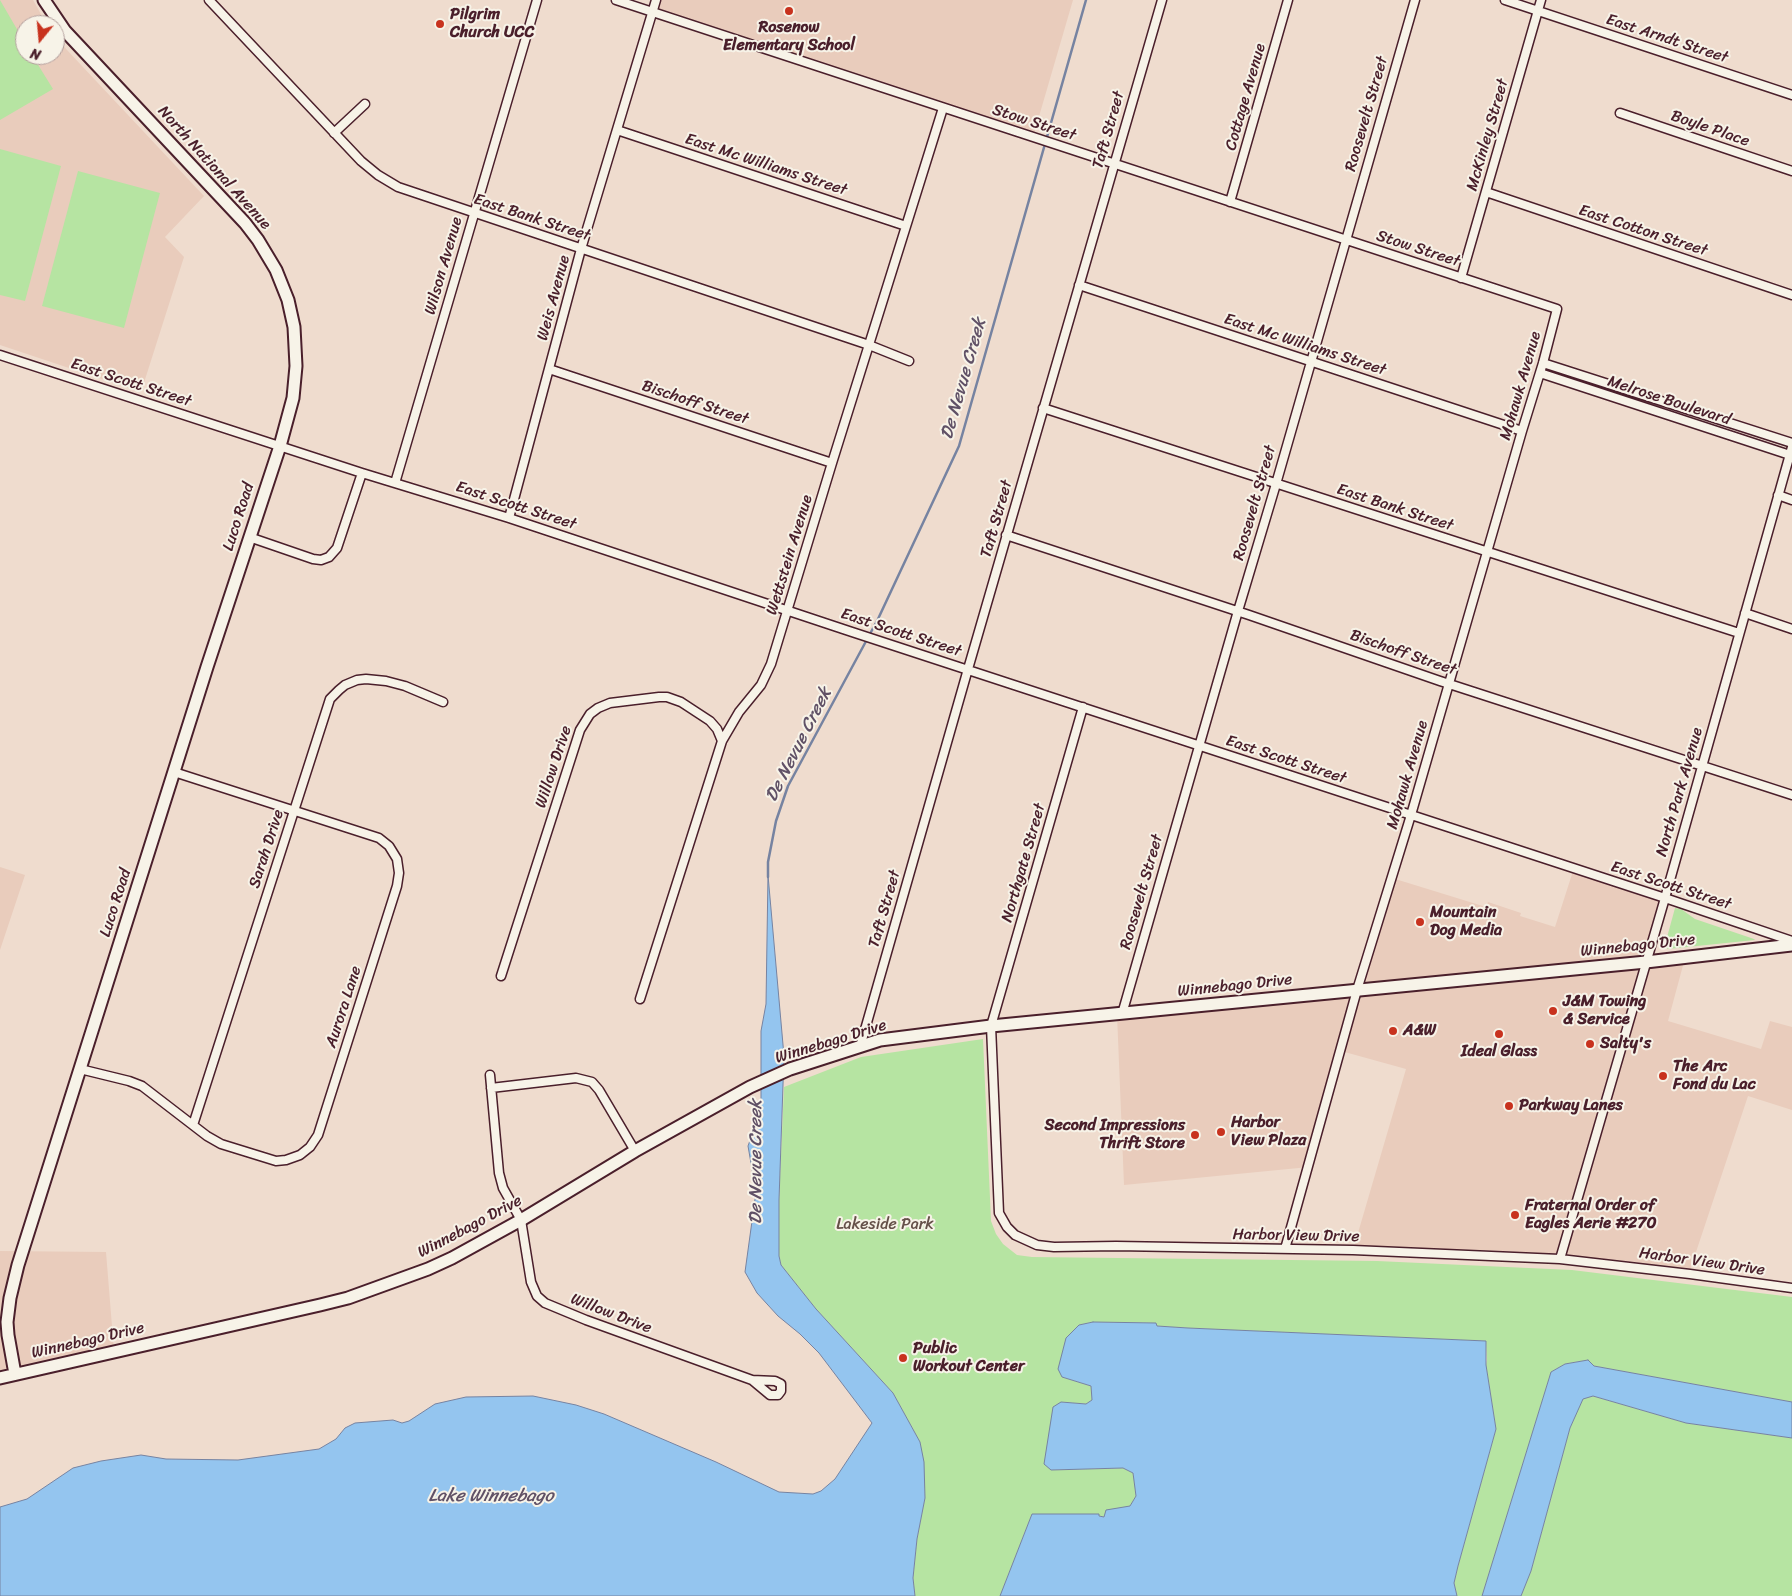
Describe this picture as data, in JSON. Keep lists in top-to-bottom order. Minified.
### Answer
{"streets":{"main road":["North National Avenue","Luco Road","Winnebago Drive"],"street":["East Arndt Street","Cottage Avenue","Roosevelt Street","Stow Street","Boyle Place","Taft Street","McKinley Street","East Mc Williams Street","East Bank Street","East Cotton Street","Wilson Avenue","Weis Avenue","East Scott Street","Mohawk Avenue","Melrose Boulevard","Bischoff Street","Wettstein Avenue","Willow Drive","North Park Avenue","Sarah Drive","Northgate Street","Aurora Lane","Harbor View Drive"]},"crossings":[["East Arndt Street","McKinley Street"],["Cottage Avenue","Stow Street"],["Roosevelt Street","Stow Street"],["Roosevelt Street","East Mc Williams Street"],["Roosevelt Street","East Bank Street"],["Roosevelt Street","East Scott Street"],["Roosevelt Street","Bischoff Street"],["Roosevelt Street","Winnebago Drive"],["Stow Street","Taft Street"],["Stow Street","McKinley Street"],["Stow Street","Weis Avenue"],["Stow Street","Mohawk Avenue"],["Stow Street","Wettstein Avenue"],["Taft Street","East Mc Williams Street"],["Taft Street","East Bank Street"],["Taft Street","East Scott Street"],["Taft Street","Bischoff Street"],["Taft Street","Winnebago Drive"],["McKinley Street","East Cotton Street"],["East Mc Williams Street","Weis Avenue"],["East Mc Williams Street","Mohawk Avenue"],["East Mc Williams Street","Wettstein Avenue"],["North National Avenue","East Scott Street"],["North National Avenue","Luco Road"],["East Bank Street","Wilson Avenue"],["East Bank Street","Weis Avenue"],["East Bank Street","Mohawk Avenue"],["East Bank Street","Wettstein Avenue"],["East Bank Street","North Park Avenue"],["Wilson Avenue","East Scott Street"],["Weis Avenue","East Scott Street"],["Weis Avenue","Bischoff Street"],["East Scott Street","Mohawk Avenue"],["East Scott Street","Luco Road"],["East Scott Street","Wettstein Avenue"],["East Scott Street","North Park Avenue"],["East Scott Street","Northgate Street"],["Mohawk Avenue","Melrose Boulevard"],["Mohawk Avenue","Bischoff Street"],["Mohawk Avenue","Winnebago Drive"],["Mohawk Avenue","Harbor View Drive"],["Melrose Boulevard","North Park Avenue"],["Bischoff Street","Wettstein Avenue"],["Bischoff Street","North Park Avenue"],["Luco Road","Winnebago Drive"],["Luco Road","Aurora Lane"],["Wettstein Avenue","Willow Drive"],["Willow Drive","Winnebago Drive"],["North Park Avenue","Winnebago Drive"],["North Park Avenue","Harbor View Drive"],["Sarah Drive","Aurora Lane"],["Northgate Street","Winnebago Drive"],["Northgate Street","Harbor View Drive"],["Winnebago Drive","Harbor View Drive"]],"water":["De Nevue Creek","Lake Winnebago"],"parks":["Lakeside Park"],"places":["Rosenow Elementary School","Pilgrim Church UCC","Mountain Dog Media","J&M Towing & Service","A&W","Ideal Glass","Salty's","The Arc Fond du Lac","Parkway Lanes","Harbor View Plaza","Second Impressions Thrift Store","Fraternal Order of Eagles Aerie #270","Public Workout Center"],"north":"bottom"}
